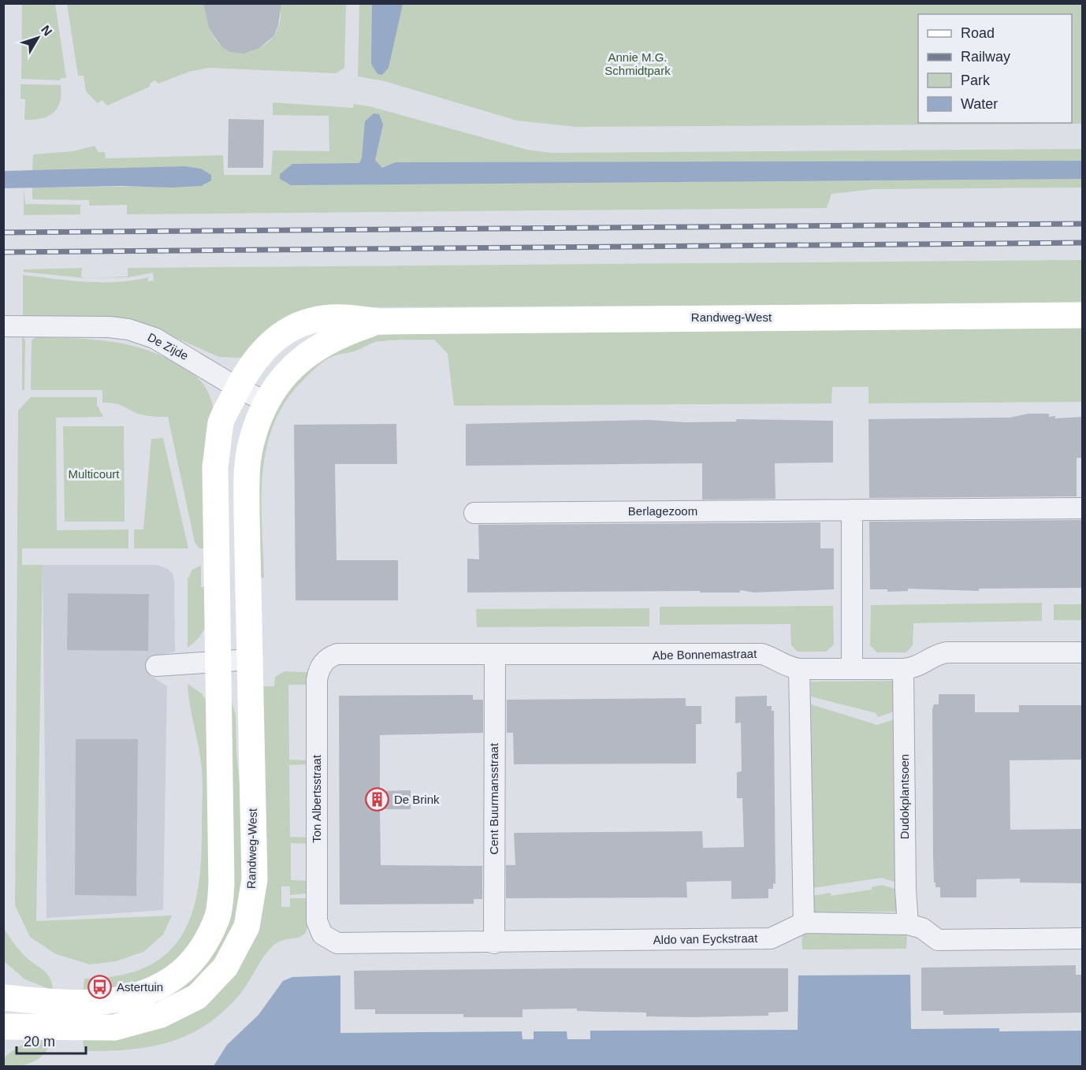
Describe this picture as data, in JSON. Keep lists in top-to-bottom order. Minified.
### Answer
{"streets":{"main road":["Randweg-West"],"street":["De Zijde","Berlagezoom","Abe Bonnemastraat","Dudokplantsoen","Ton Albertsstraat","Cent Buurmansstraat","Aldo van Eyckstraat"]},"crossings":[["Randweg-West","De Zijde"],["Abe Bonnemastraat","Dudokplantsoen"],["Abe Bonnemastraat","Ton Albertsstraat"],["Abe Bonnemastraat","Cent Buurmansstraat"],["Dudokplantsoen","Aldo van Eyckstraat"],["Ton Albertsstraat","Aldo van Eyckstraat"],["Cent Buurmansstraat","Aldo van Eyckstraat"]],"parks":["Annie M.G. Schmidtpark","Multicourt"],"places":{"building":["De Brink"],"bus stop":["Astertuin"]},"legend":["Road","Railway","Park","Water"],"scale_bar":"20 m","north":"top right"}
